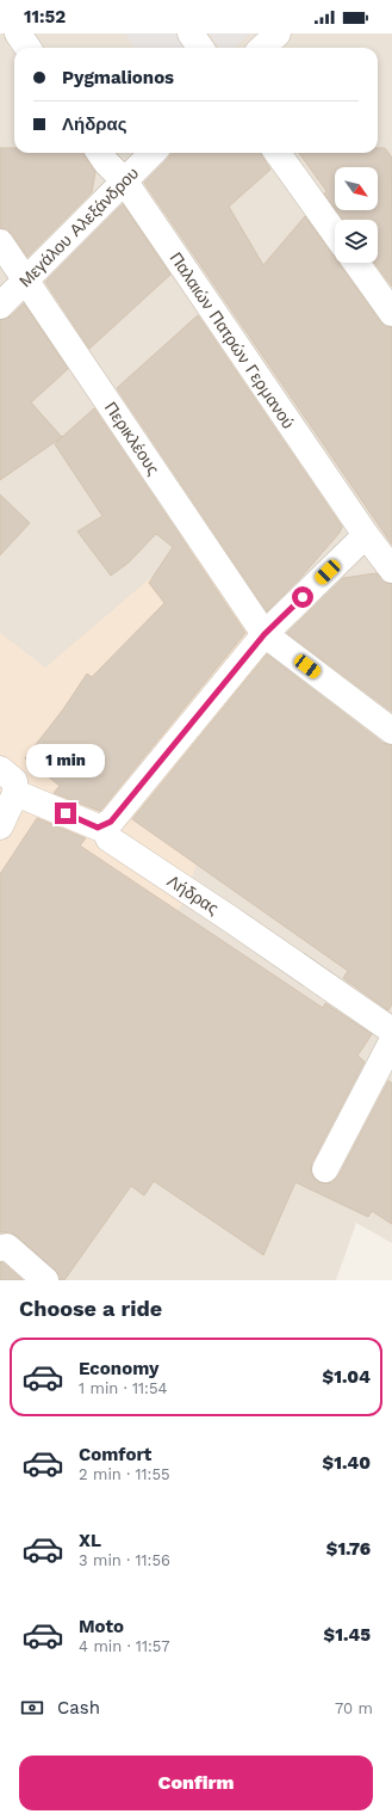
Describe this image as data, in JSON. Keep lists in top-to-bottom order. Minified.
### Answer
{"streets":{"street":["Μεγάλου Αλεξάνδρου","Παλαιών Πατρών Γερμανού","Περικλέους","Λήδρας"]},"crossings":[["Μεγάλου Αλεξάνδρου","Παλαιών Πατρών Γερμανού"],["Μεγάλου Αλεξάνδρου","Περικλέους"]],"north":"bottom right","page":{"status":"11:52","banner":["Pygmalionos","Λήδρας"],"bubble":"1 min","heading":"Choose a ride","list":[{"name":"Economy","note":"1 min · 11:54","value":"$1.04"},{"name":"Comfort","note":"2 min · 11:55","value":"$1.40"},{"name":"XL","note":"3 min · 11:56","value":"$1.76"},{"name":"Moto","note":"4 min · 11:57","value":"$1.45"}],"pay":["Cash","70 m"],"buttons":"Confirm"}}
